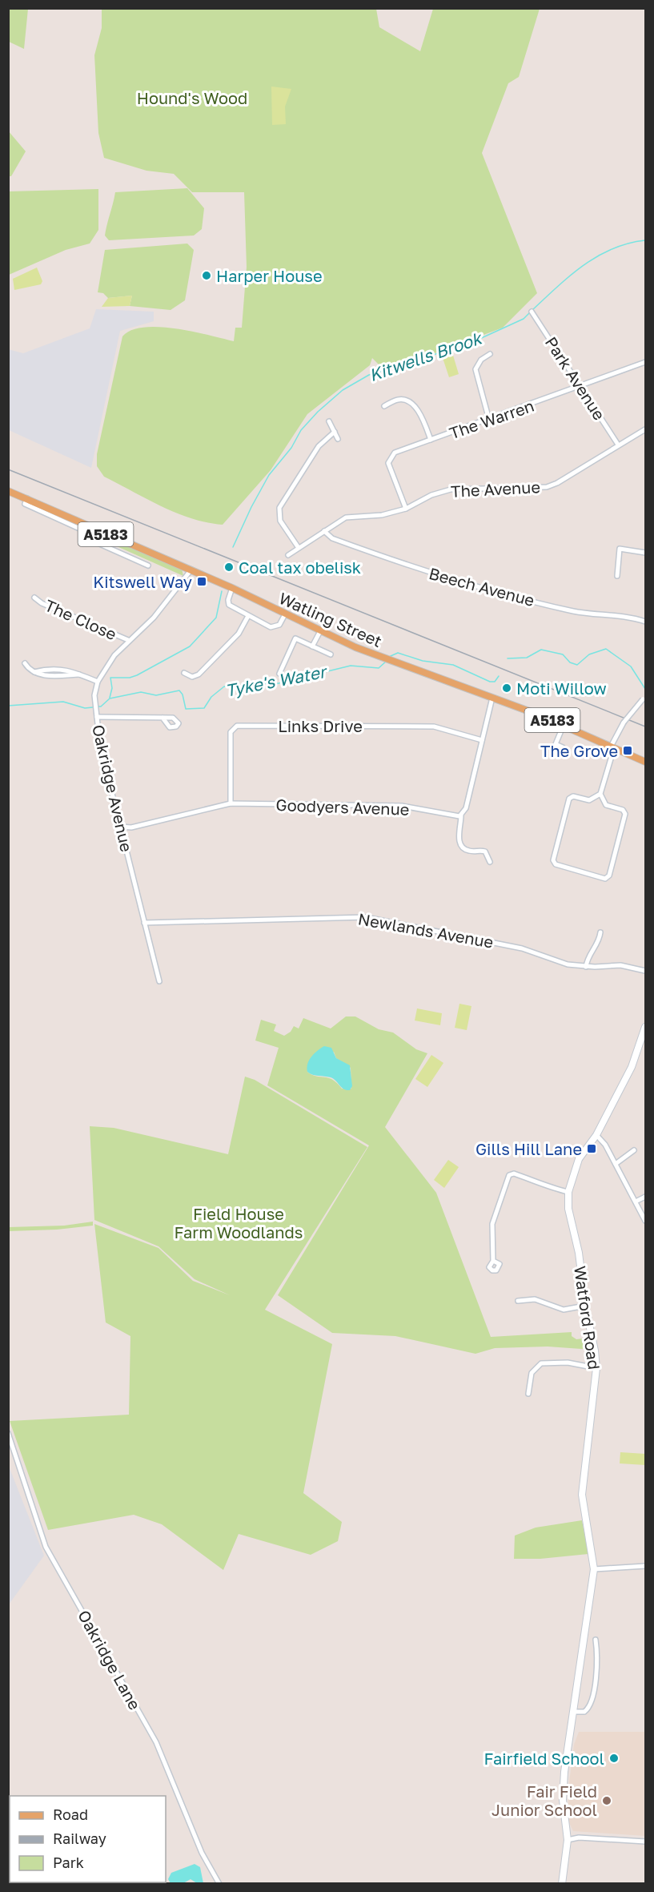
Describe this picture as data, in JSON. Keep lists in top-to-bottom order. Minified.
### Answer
{"streets":{"main road":["A5183","Watling Street","Watford Road"],"street":["Park Avenue","The Warren","The Avenue","Beech Avenue","The Close","Links Drive","Oakridge Avenue","Goodyers Avenue","Newlands Avenue","Oakridge Lane"]},"crossings":[["Park Avenue","The Warren"],["Park Avenue","The Avenue"],["The Warren","The Avenue"],["The Avenue","Beech Avenue"],["The Close","Oakridge Avenue"],["Watling Street","Oakridge Avenue"],["Links Drive","Goodyers Avenue"],["Oakridge Avenue","Goodyers Avenue"],["Oakridge Avenue","Newlands Avenue"]],"water":["Kitwells Brook","Tyke's Water"],"parks":["Hound's Wood","Field House Farm Woodlands"],"places":{"other":["Harper House","Coal tax obelisk","Moti Willow","Fairfield School","Fair Field Junior School"],"transit":["Kitswell Way","The Grove","Gills Hill Lane"]},"legend":["Road","Railway","Park"]}
